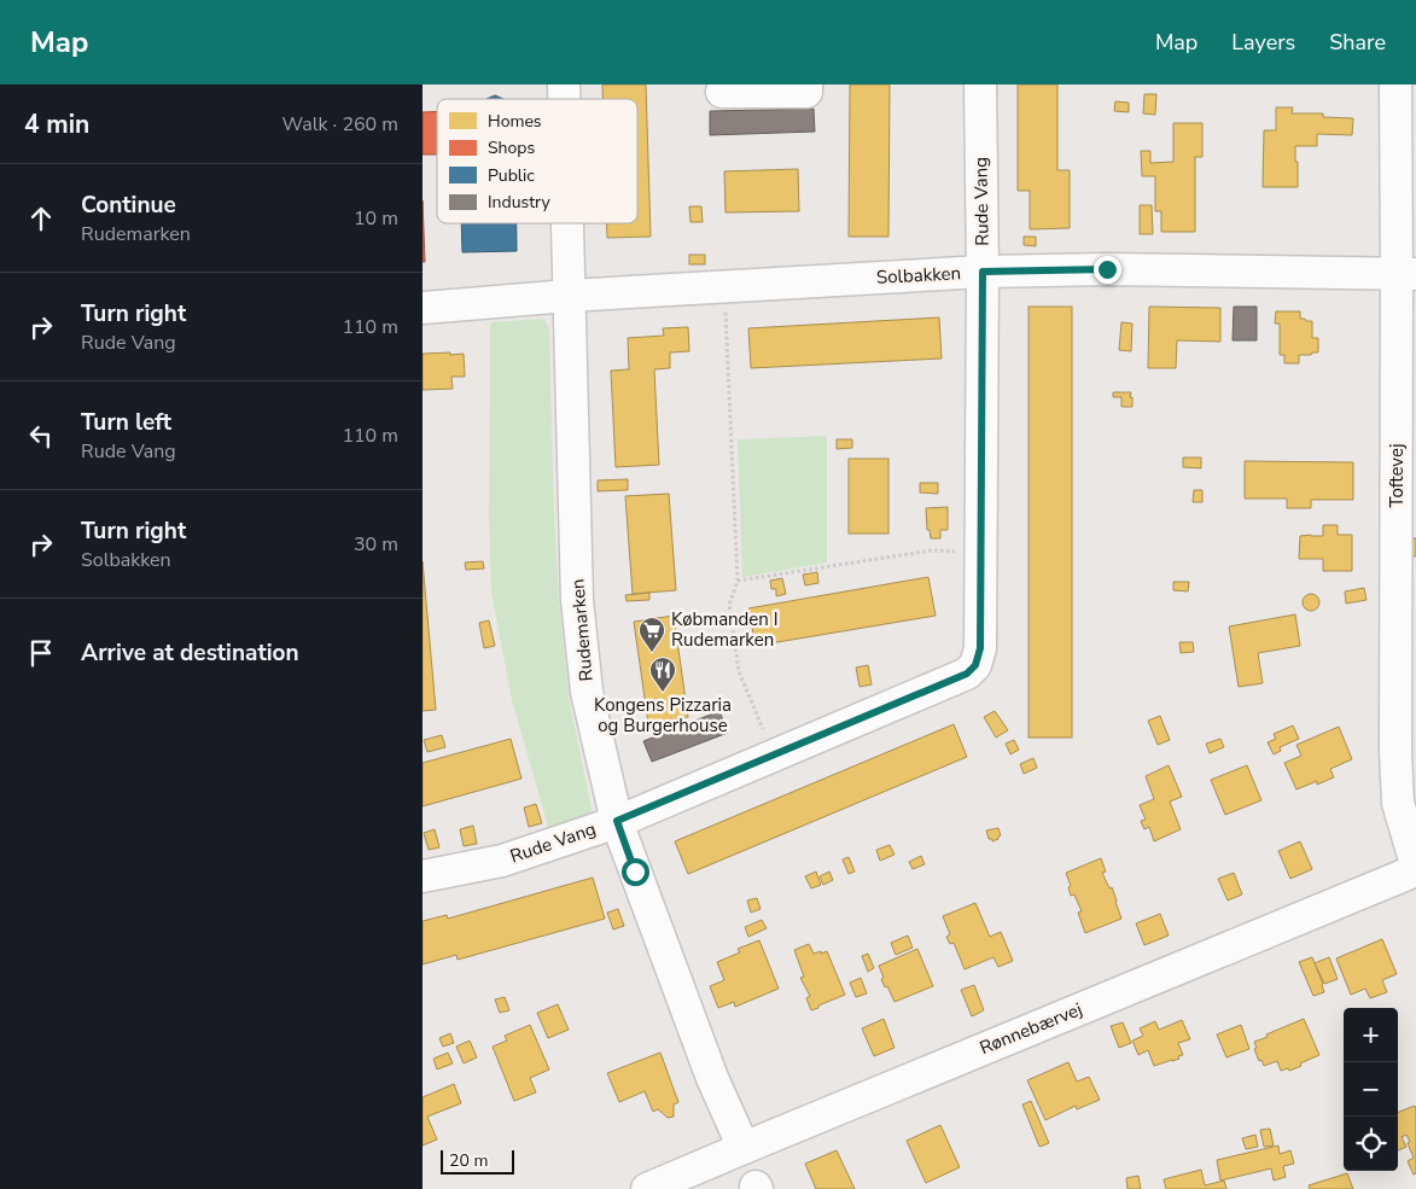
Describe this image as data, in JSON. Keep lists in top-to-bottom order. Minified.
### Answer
{"streets":{"street":["Rude Vang","Solbakken","Toftevej","Rudemarken","Rønnebærvej"]},"crossings":[["Rude Vang","Solbakken"],["Rude Vang","Rudemarken"],["Solbakken","Toftevej"],["Solbakken","Rudemarken"],["Rudemarken","Rønnebærvej"]],"places":{"supermarket":["Købmanden I Rudemarken"],"restaurant":["Kongens Pizzaria og Burgerhouse"]},"legend":["Homes","Shops","Public","Industry"],"scale_bar":"20 m","page":{"header":"Map","nav":["Map","Layers","Share"],"heading":["4 min","Walk · 260 m"],"list":[["Continue","Rudemarken","10 m"],["Turn right","Rude Vang","110 m"],["Turn left","Rude Vang","110 m"],["Turn right","Solbakken","30 m"],"Arrive at destination"],"map_buttons":["+","−"],"scale":"20 m"}}
